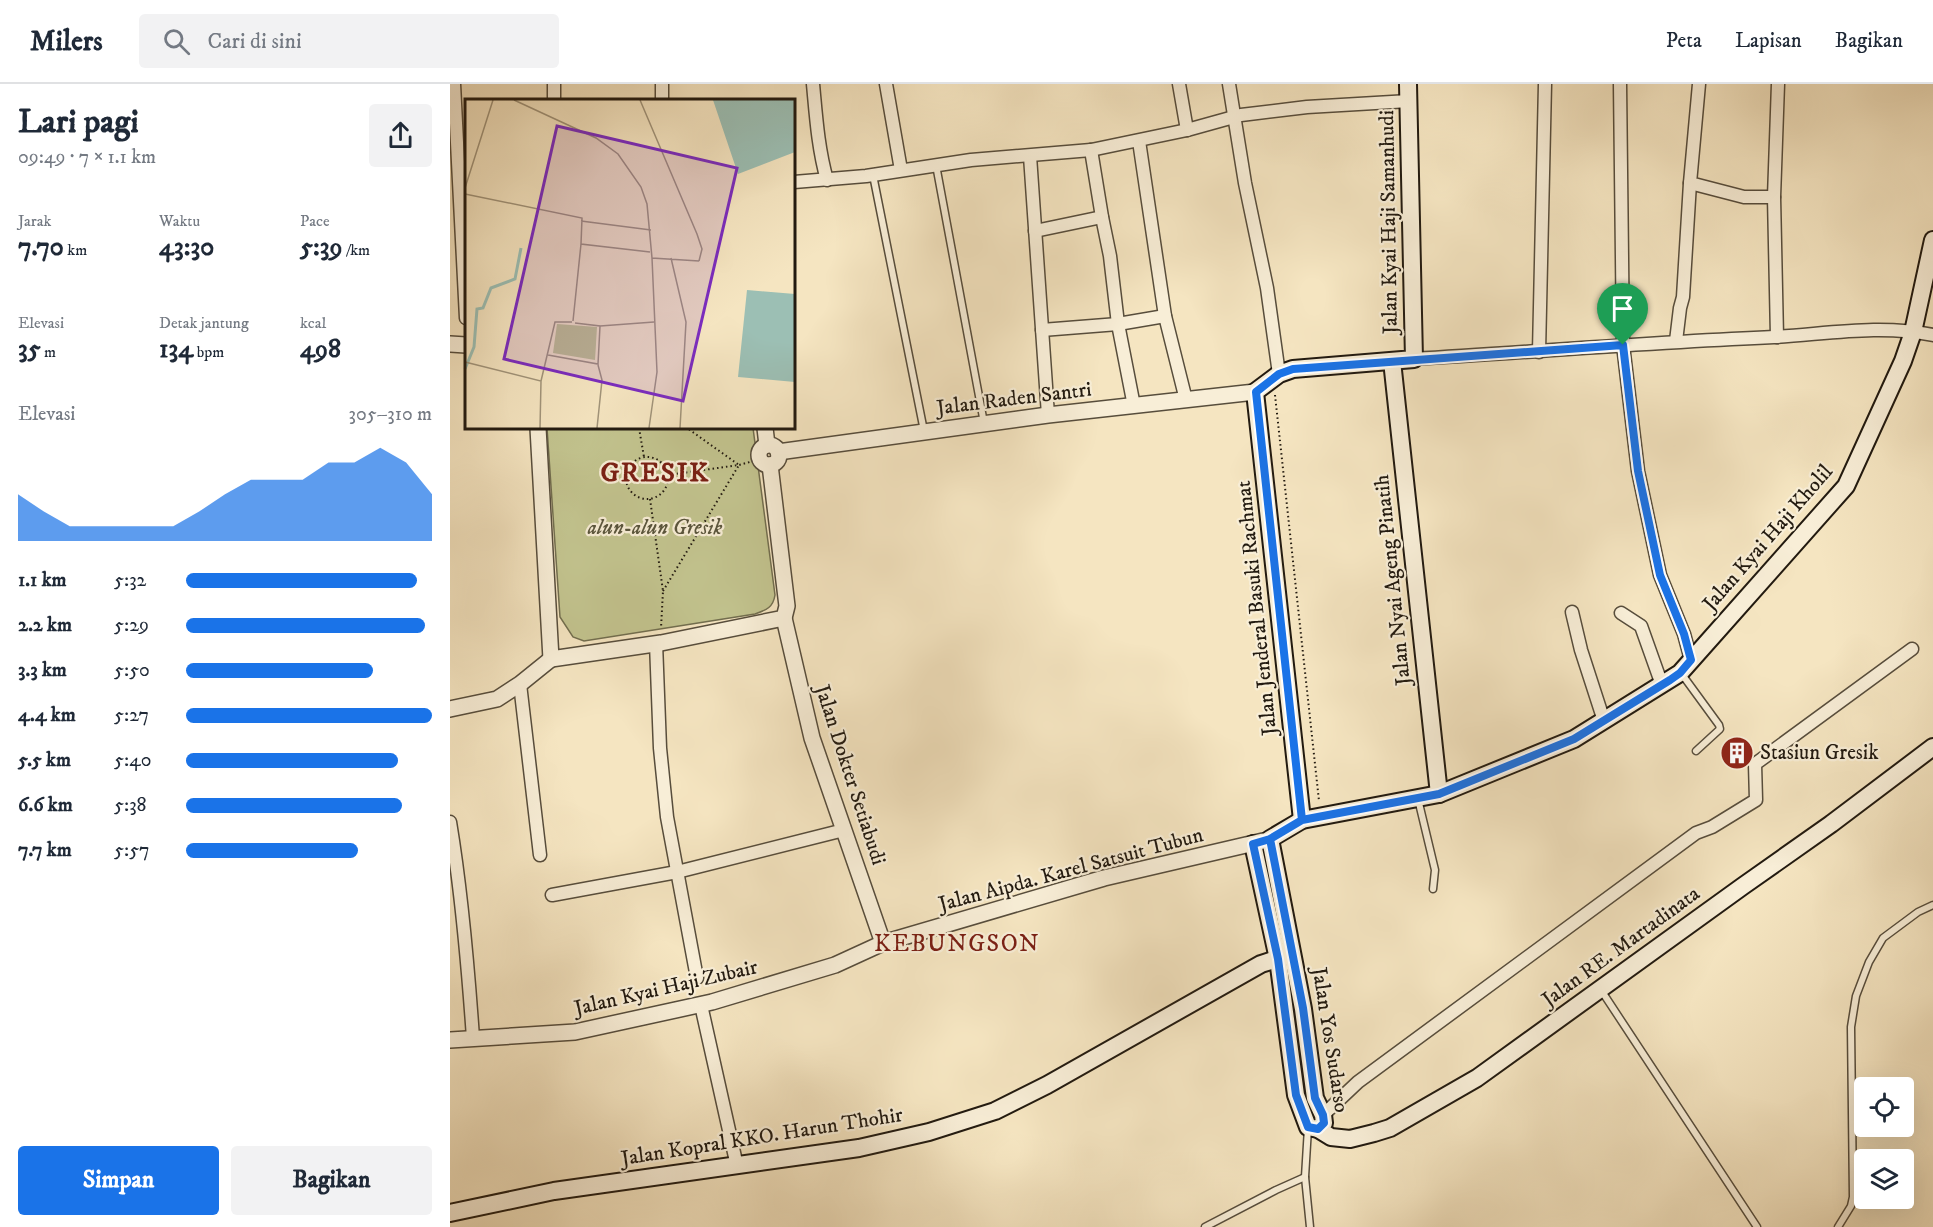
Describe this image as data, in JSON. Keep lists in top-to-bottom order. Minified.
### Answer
{"streets":{"main road":["Jalan Kyai Haji Samanhudi","Jalan Kyai Haji Kholil","Jalan Nyai Ageng Pinatih","Jalan Jenderal Basuki Rachmat","Jalan RE. Martadinata","Jalan Yos Sudarso","Jalan Kopral KKO. Harun Thohir"],"street":["Jalan Raden Santri","Jalan Dokter Setiabudi","Jalan Aipda. Karel Satsuit Tubun","Jalan Kyai Haji Zubair"]},"crossings":[["Jalan Raden Santri","Jalan Jenderal Basuki Rachmat"],["Jalan Raden Santri","Jalan Dokter Setiabudi"],["Jalan Kyai Haji Kholil","Jalan Nyai Ageng Pinatih"],["Jalan Kyai Haji Kholil","Jalan Jenderal Basuki Rachmat"],["Jalan Kyai Haji Kholil","Jalan Aipda. Karel Satsuit Tubun"],["Jalan Kyai Haji Kholil","Jalan Yos Sudarso"],["Jalan Dokter Setiabudi","Jalan Aipda. Karel Satsuit Tubun"],["Jalan Dokter Setiabudi","Jalan Kyai Haji Zubair"],["Jalan Aipda. Karel Satsuit Tubun","Jalan Kyai Haji Zubair"],["Jalan Aipda. Karel Satsuit Tubun","Jalan Yos Sudarso"],["Jalan RE. Martadinata","Jalan Yos Sudarso"],["Jalan Yos Sudarso","Jalan Kopral KKO. Harun Thohir"]],"districts":["GRESIK","KEBUNGSON"],"parks":["alun-alun Gresik"],"places":{"building":["Stasiun Gresik"]},"page":{"header":"Milers","search":"Cari di sini","nav":["Peta","Lapisan","Bagikan"],"heading":["Lari pagi","09:49 · 7 × 1.1 km"],"stats":[["Jarak","7.70 km"],["Waktu","43:30"],["Pace","5:39 /km"],["Elevasi","35 m"],["Detak jantung","134 bpm"],["kcal","498"]],"chart":["Elevasi","305–310 m"],"list":[{"name":"1.1 km","note":"5:32"},{"name":"2.2 km","note":"5:29"},{"name":"3.3 km","note":"5:50"},{"name":"4.4 km","note":"5:27"},{"name":"5.5 km","note":"5:40"},{"name":"6.6 km","note":"5:38"},{"name":"7.7 km","note":"5:57"}],"buttons":["Simpan","Bagikan"]}}
